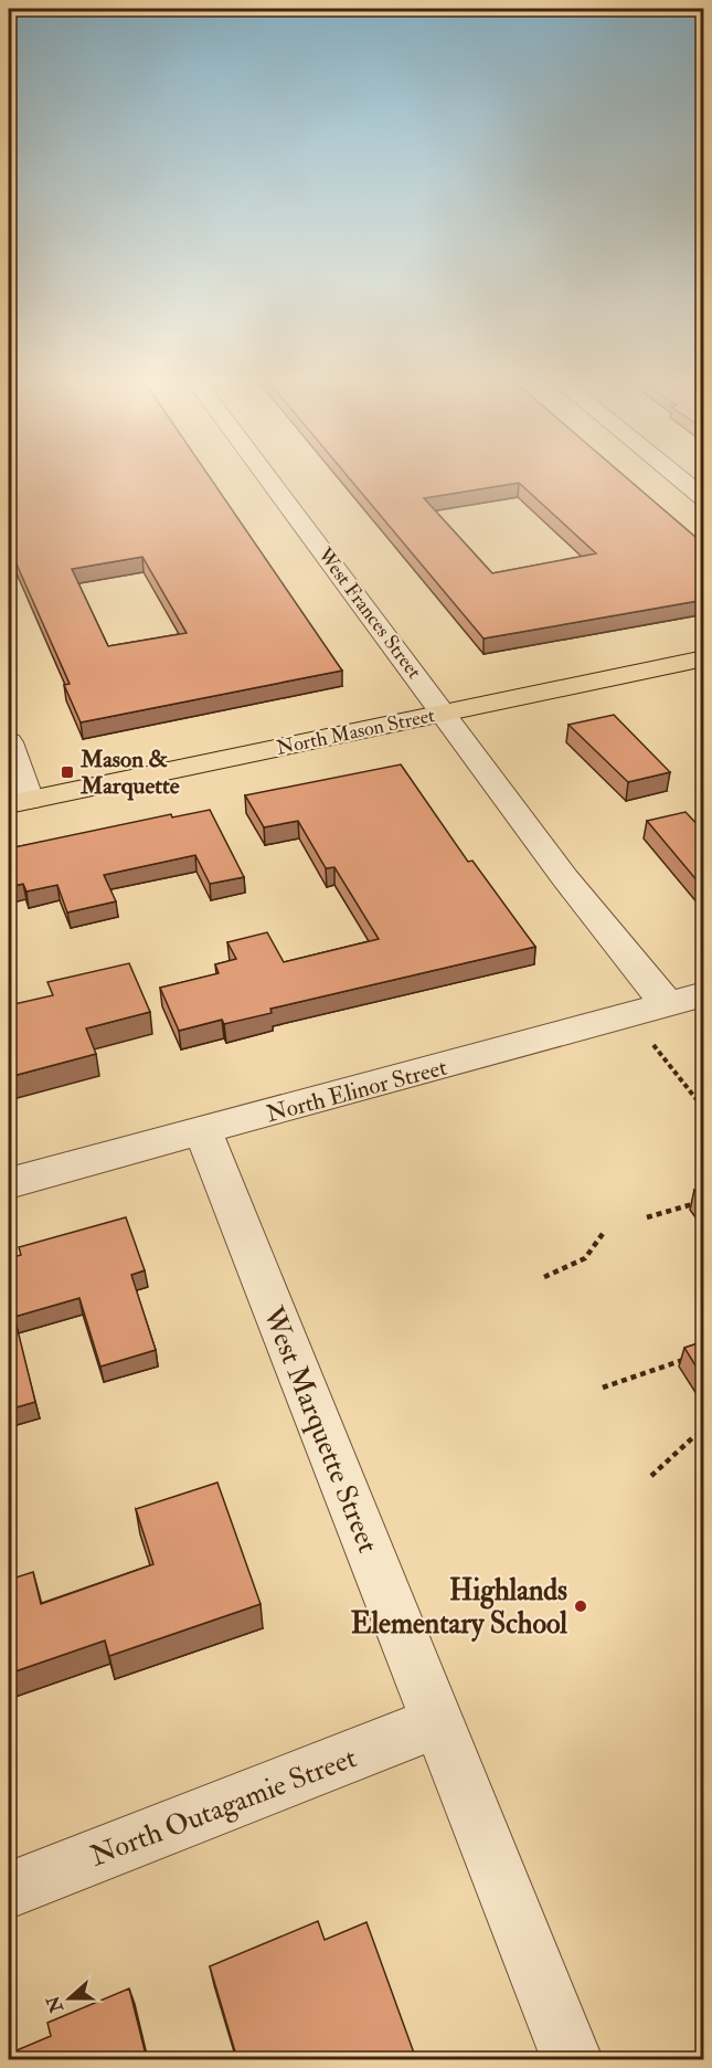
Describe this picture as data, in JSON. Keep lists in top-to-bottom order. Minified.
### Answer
{"streets":{"main road":["North Mason Street"],"street":["West Frances Street","North Elinor Street","West Marquette Street","North Outagamie Street"]},"crossings":[["West Frances Street","North Mason Street"],["West Frances Street","North Elinor Street"],["North Elinor Street","West Marquette Street"],["West Marquette Street","North Outagamie Street"]],"places":{"transit":["Mason & Marquette"],"other":["Highlands Elementary School"]},"north":"left"}
